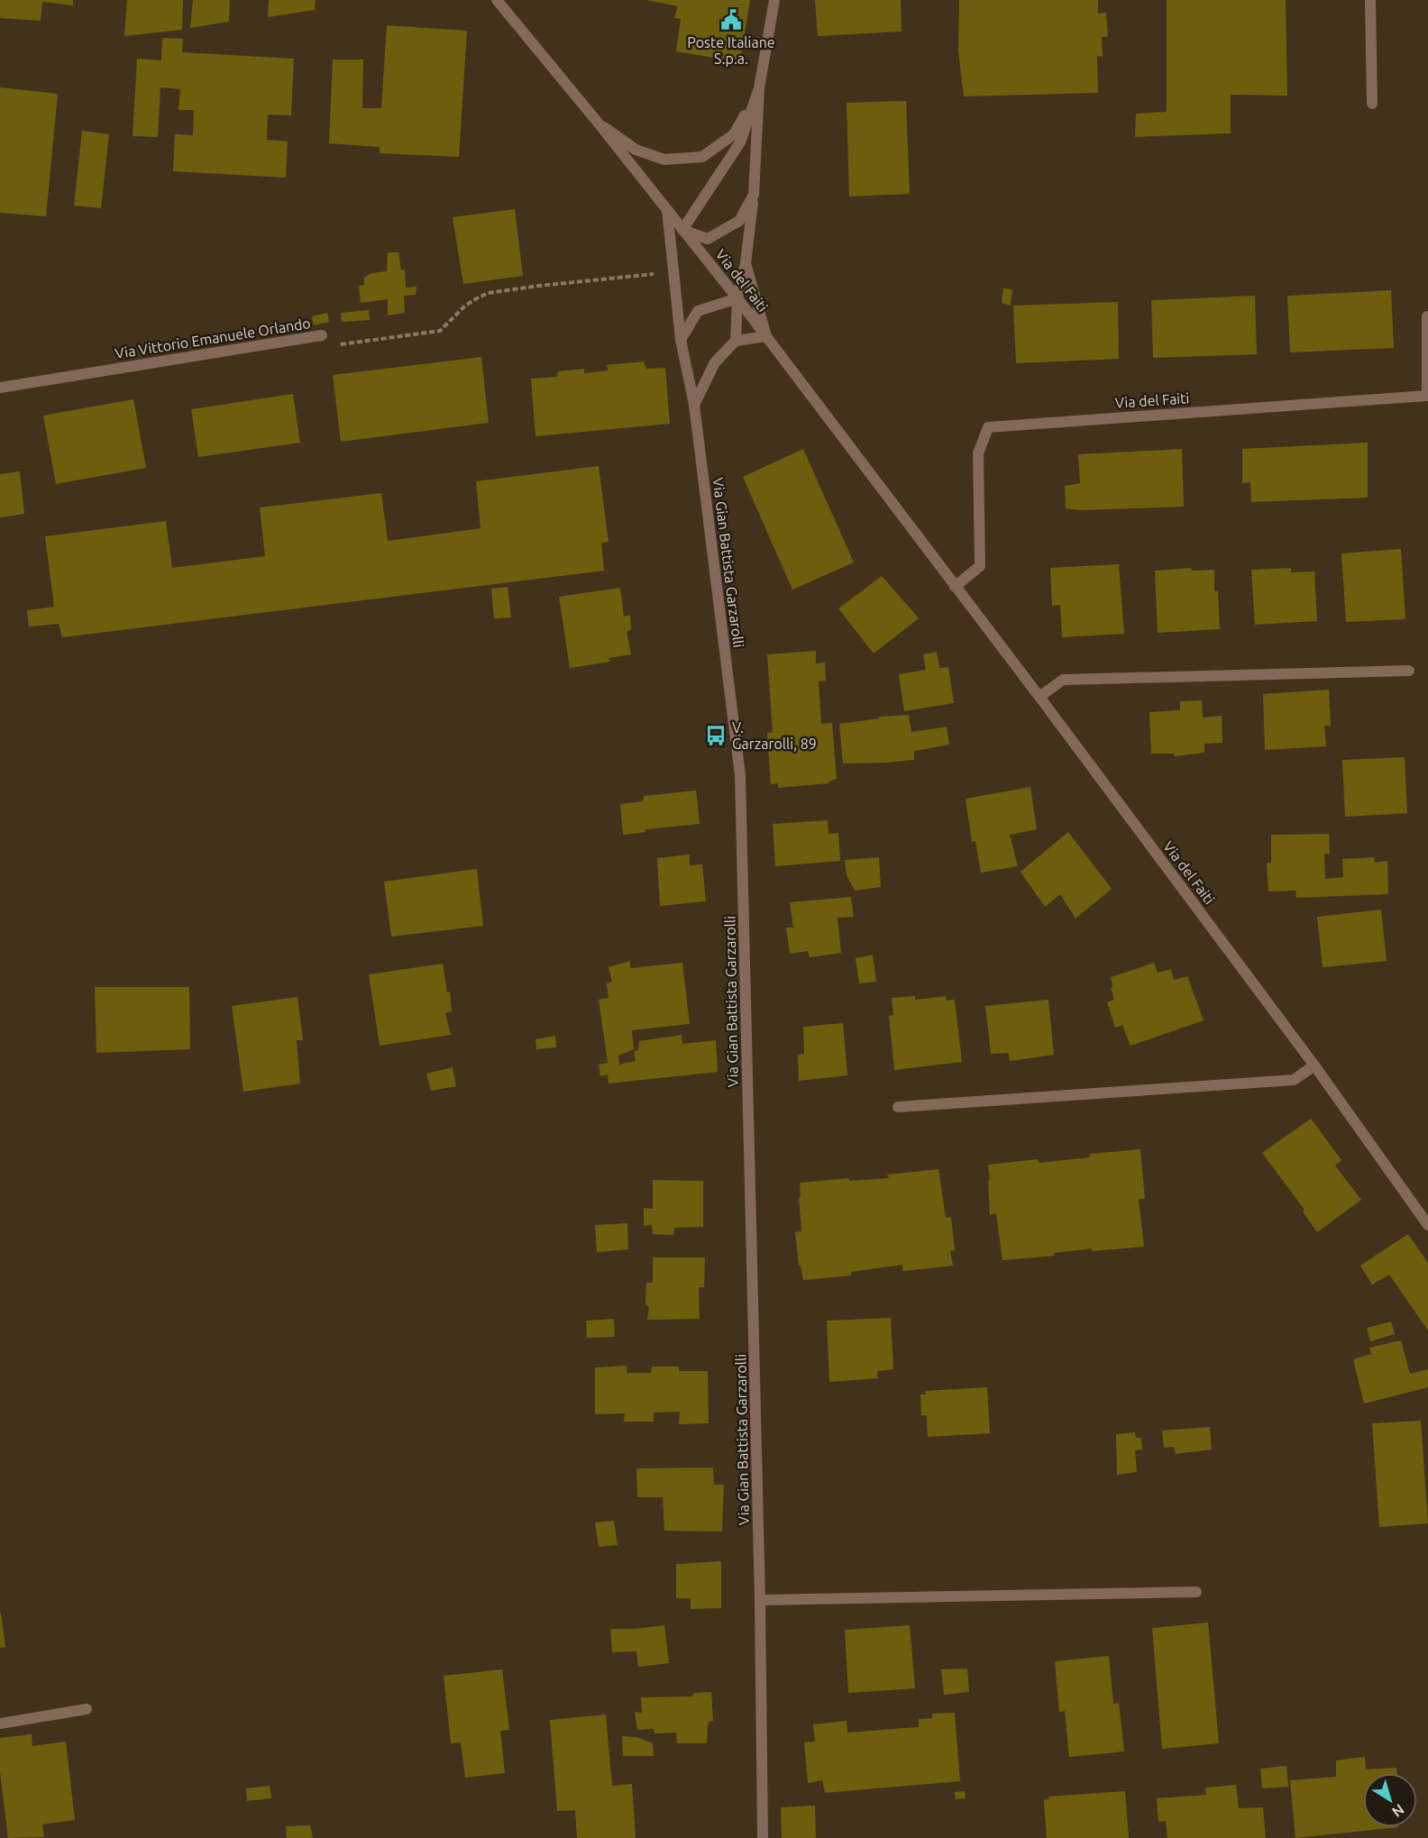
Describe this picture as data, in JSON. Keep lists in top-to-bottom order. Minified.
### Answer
{"streets":{"street":["Via del Faiti","Via Vittorio Emanuele Orlando","Via Gian Battista Garzarolli"]},"crossings":[["Via del Faiti","Via Gian Battista Garzarolli"],["Via Vittorio Emanuele Orlando","Via Gian Battista Garzarolli"]],"places":{"public building":["Poste Italiane S.p.a."],"bus stop":["V. Garzarolli, 89"]},"north":"bottom right"}
